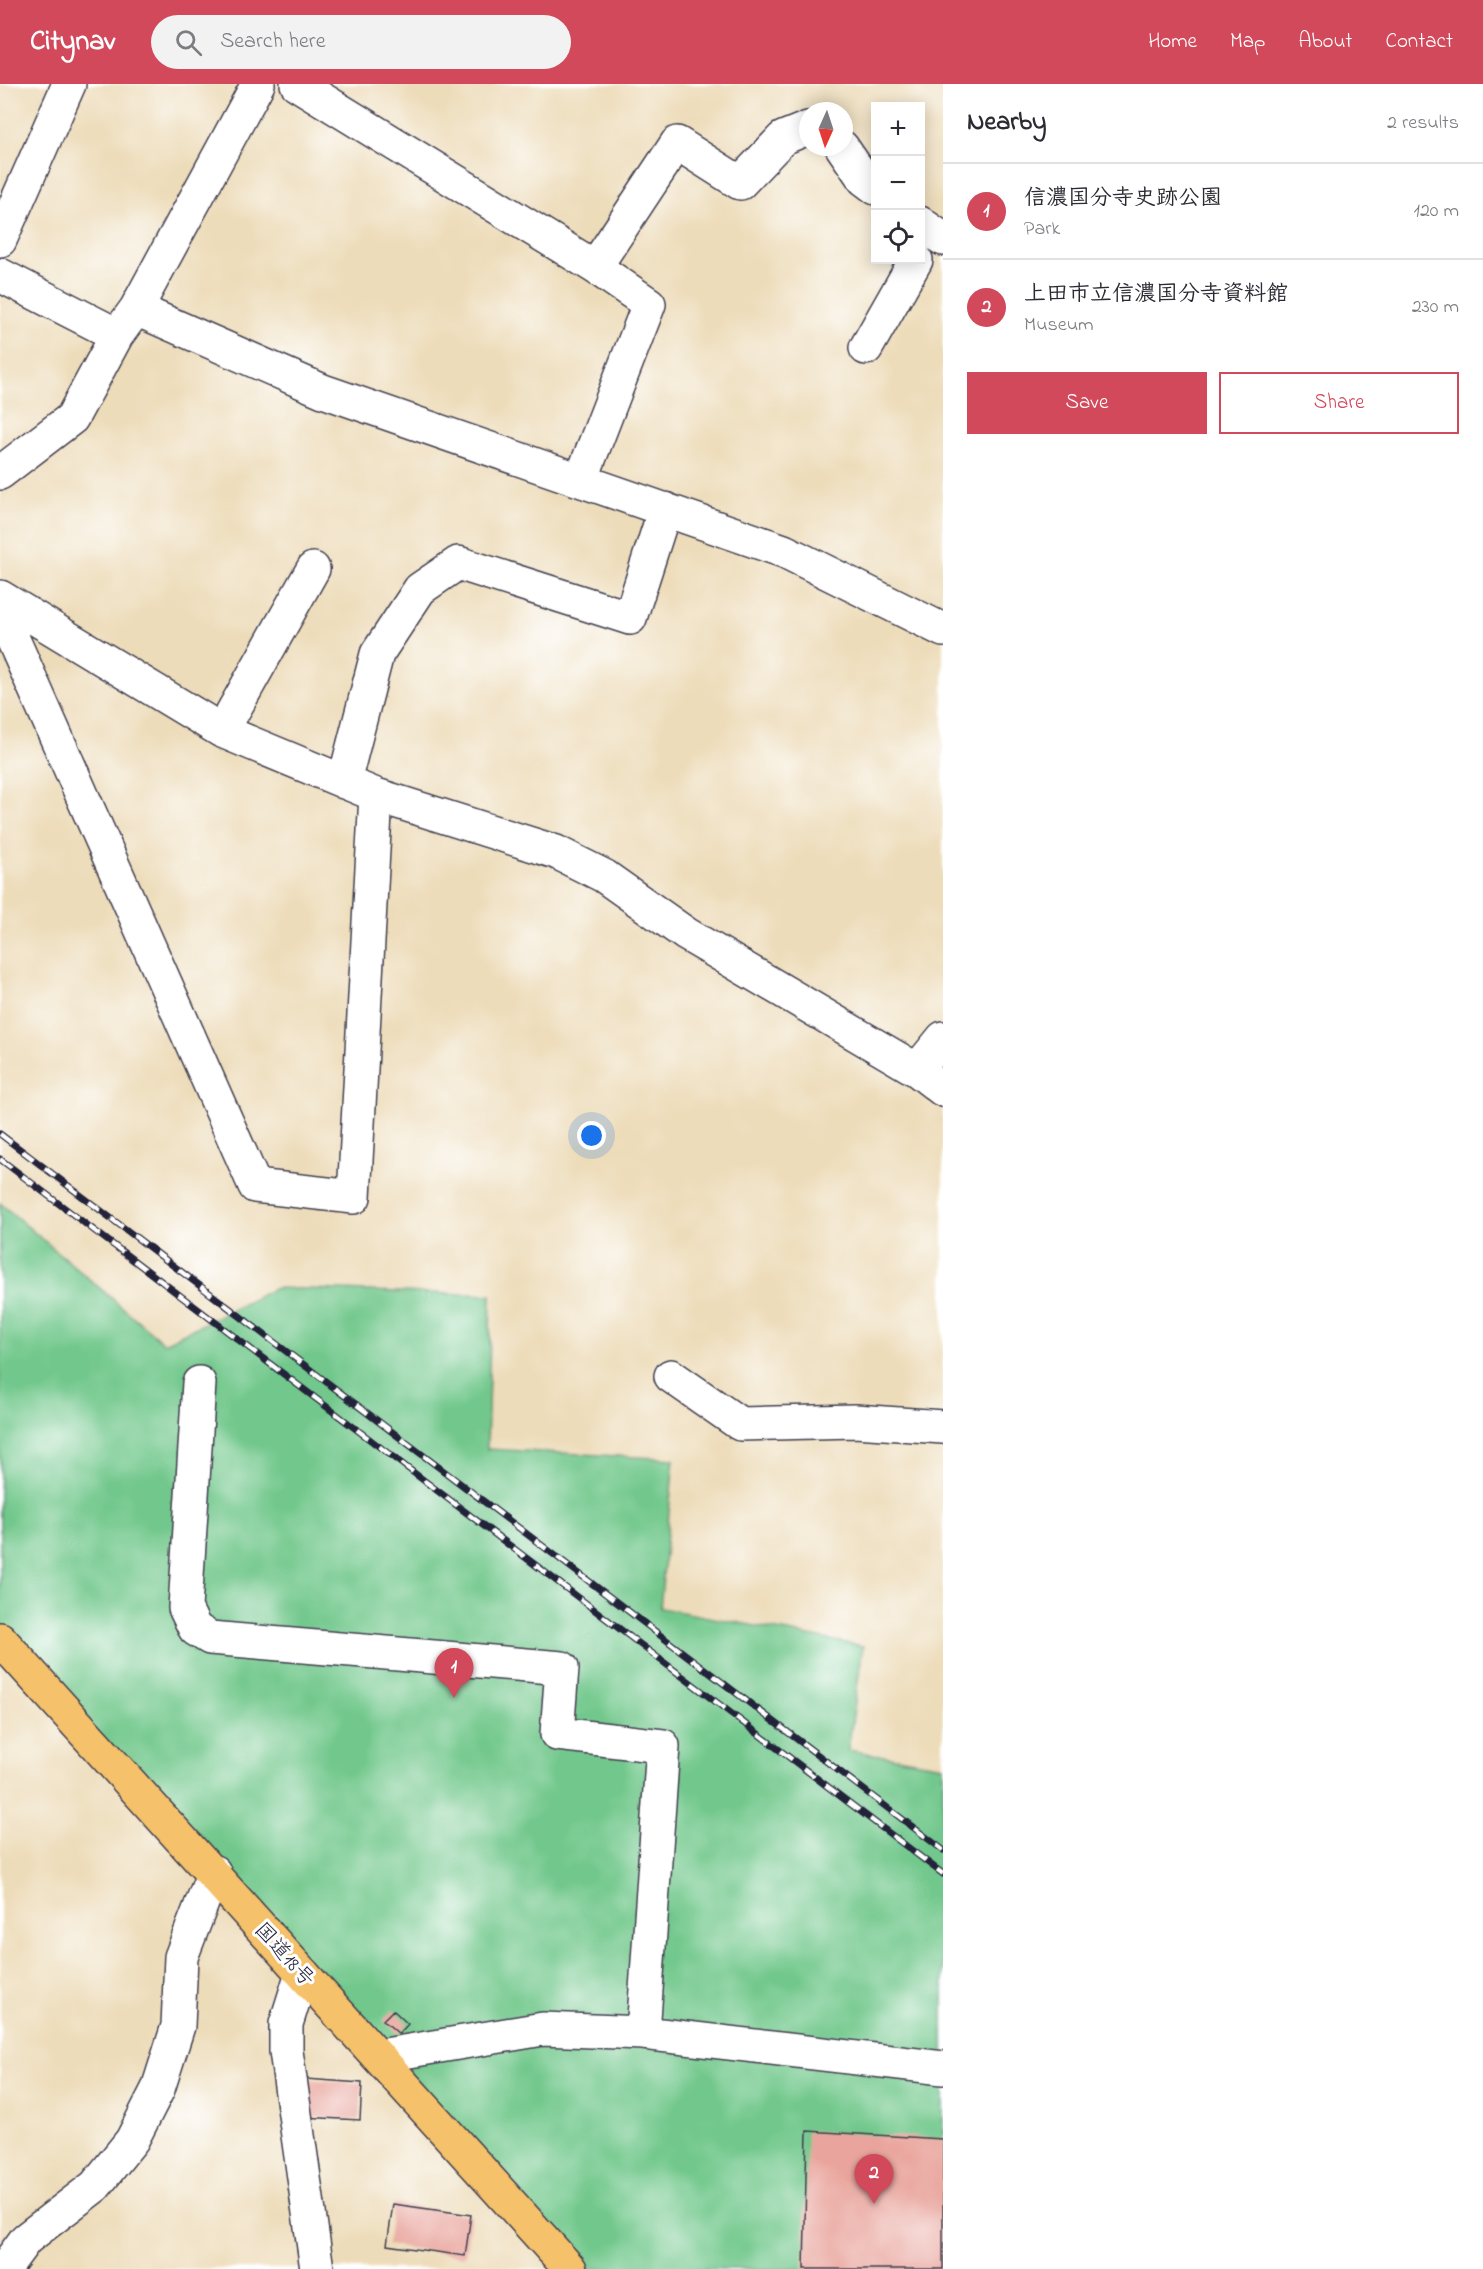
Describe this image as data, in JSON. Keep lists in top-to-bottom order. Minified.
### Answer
{"streets":{"highway":["国道18号"]},"north":"bottom","page":{"header":"Citynav","search":"Search here","nav":["Home","Map","About","Contact"],"heading":["Nearby","2 results"],"map_buttons":["+","−"],"list":[{"mark":"1","name":"信濃国分寺史跡公園","note":"Park","value":"120 m"},{"mark":"2","name":"上田市立信濃国分寺資料館","note":"Museum","value":"230 m"}],"buttons":["Save","Share"],"pins":["1","2"]}}
